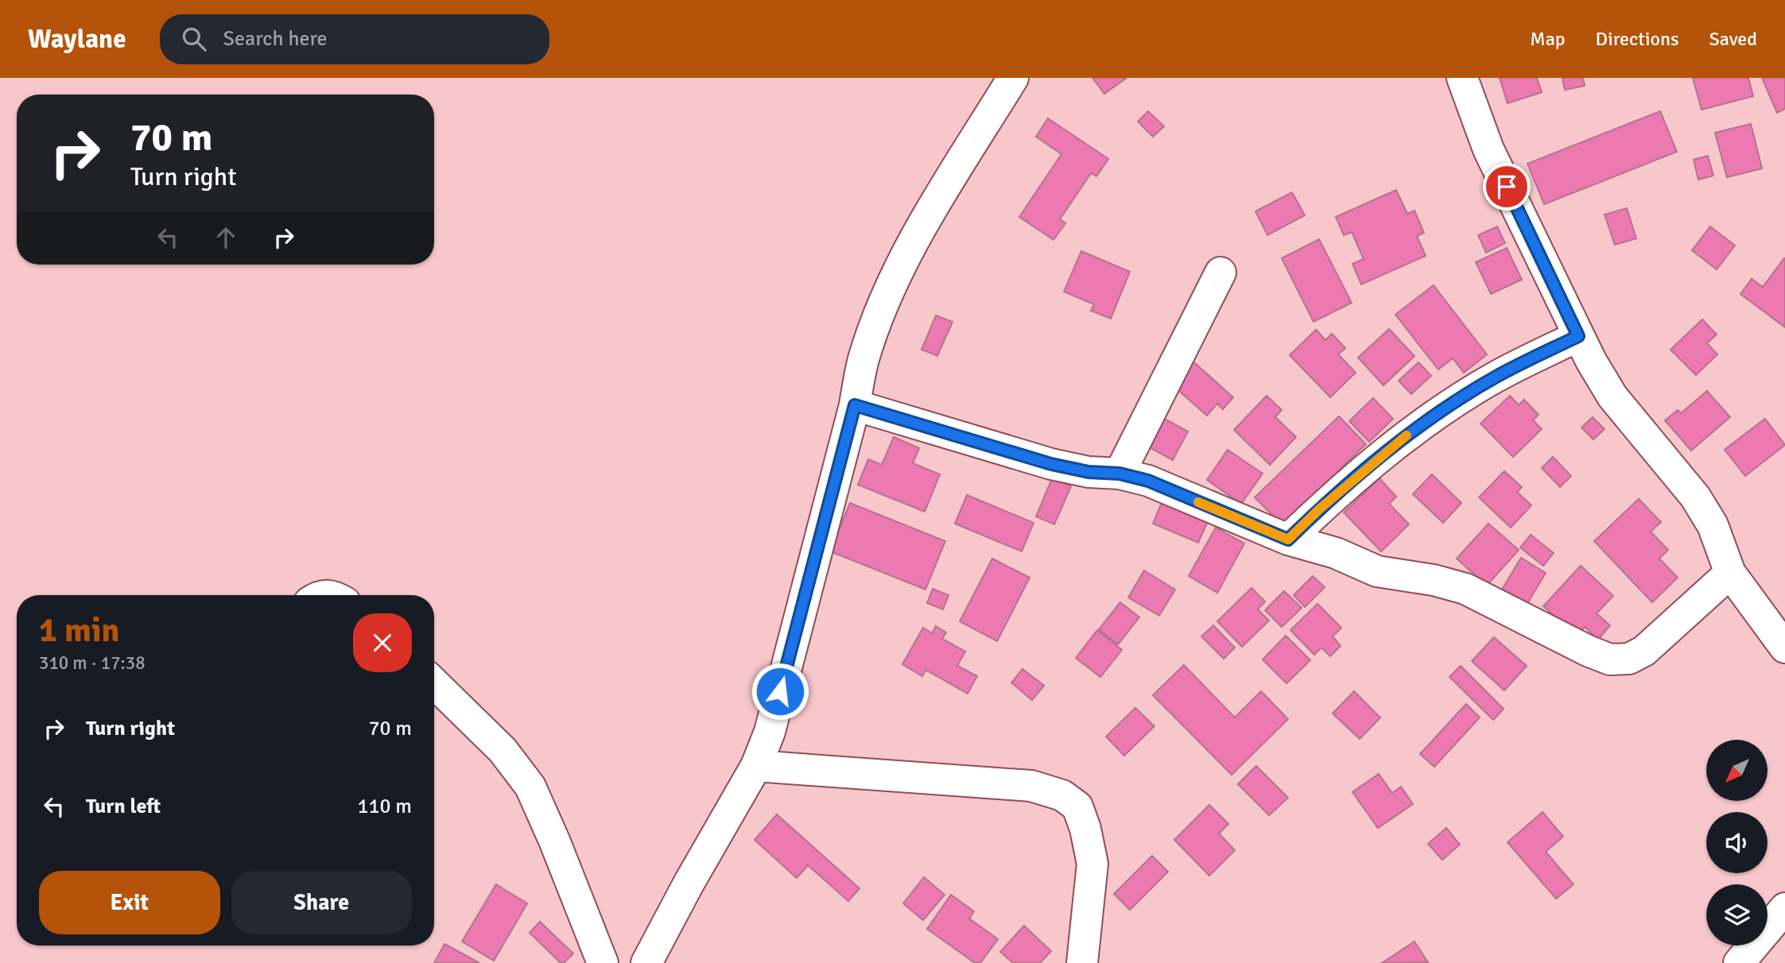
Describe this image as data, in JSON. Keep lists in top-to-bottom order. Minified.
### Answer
{"north":"bottom left","page":{"header":"Waylane","search":"Search here","nav":["Map","Directions","Saved"],"turn":["70 m","Turn right"],"heading":["1 min","310 m · 17:38"],"list":[{"name":"Turn right","value":"70 m"},{"name":"Turn left","value":"110 m"}],"buttons":["Exit","Share"]}}
